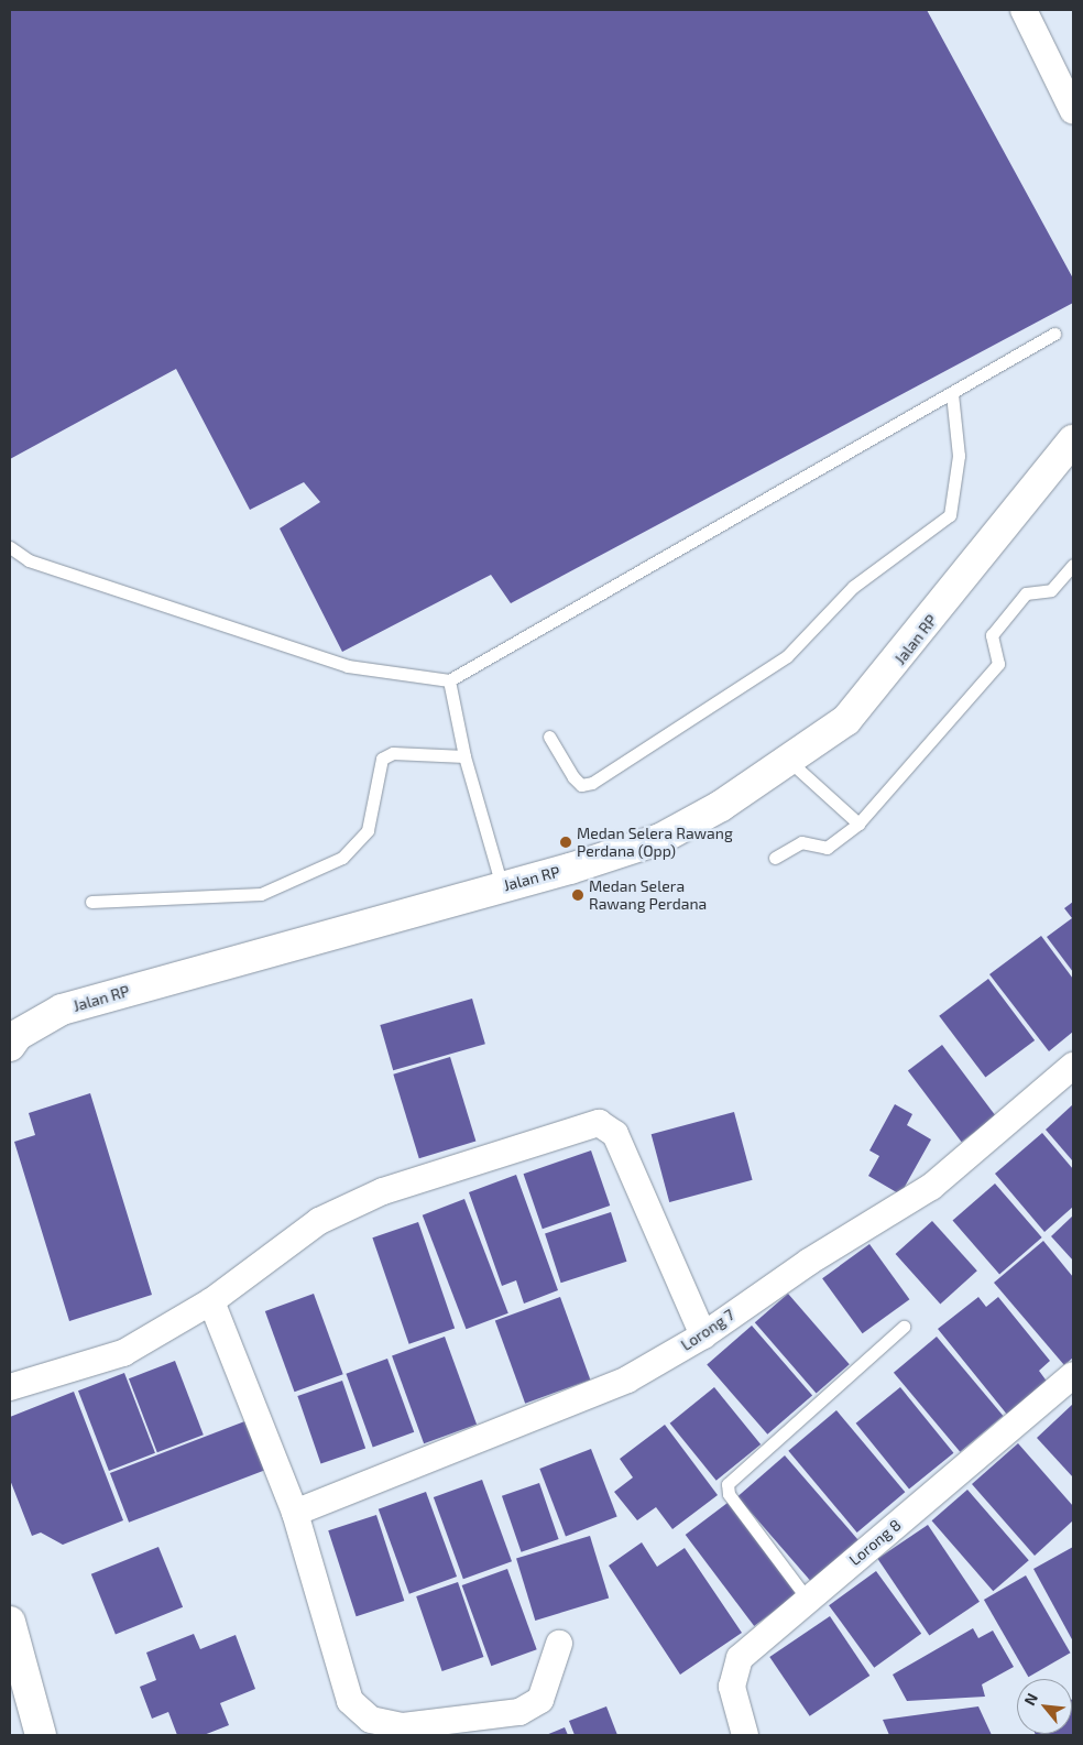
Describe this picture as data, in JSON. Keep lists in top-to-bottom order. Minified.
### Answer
{"streets":{"street":["Jalan RP","Lorong 7","Lorong 8"]},"places":["Medan Selera Rawang Perdana (Opp)","Medan Selera Rawang Perdana"],"north":"top left"}
